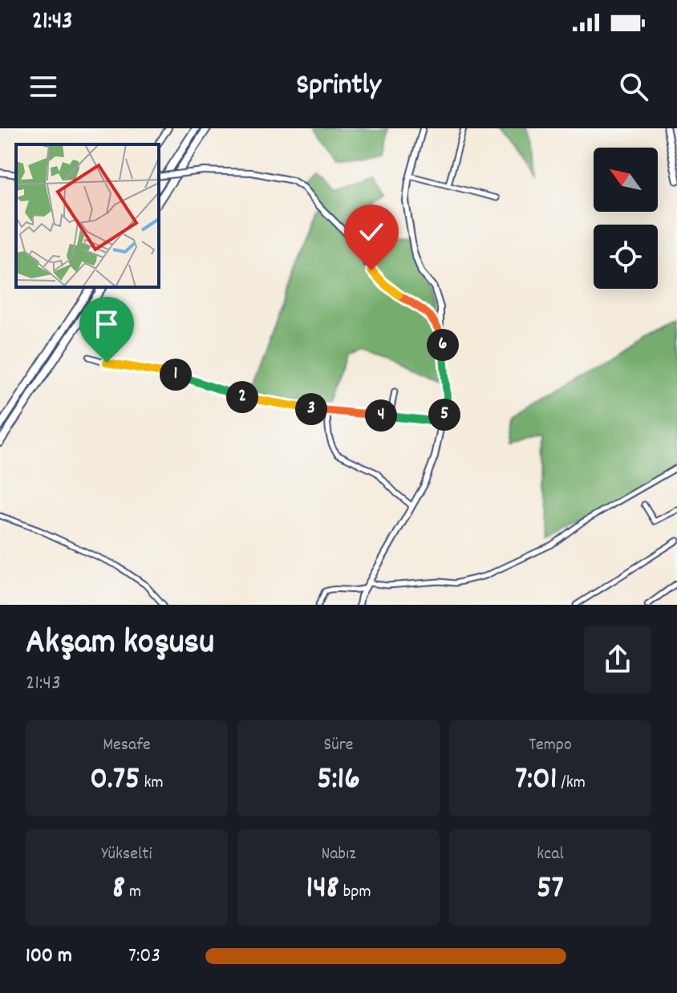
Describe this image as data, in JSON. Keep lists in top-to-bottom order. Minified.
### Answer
{"north":"top left","page":{"status":"21:43","header":"Sprintly","pins":["6","1","2","3","5","4"],"heading":["Akşam koşusu","21:43"],"stats":[["Mesafe","0.75 km"],["Süre","5:16"],["Tempo","7:01 /km"],["Yükselti","8 m"],["Nabız","148 bpm"],["kcal","57"]],"list":[{"name":"100 m","note":"7:03"}]}}
